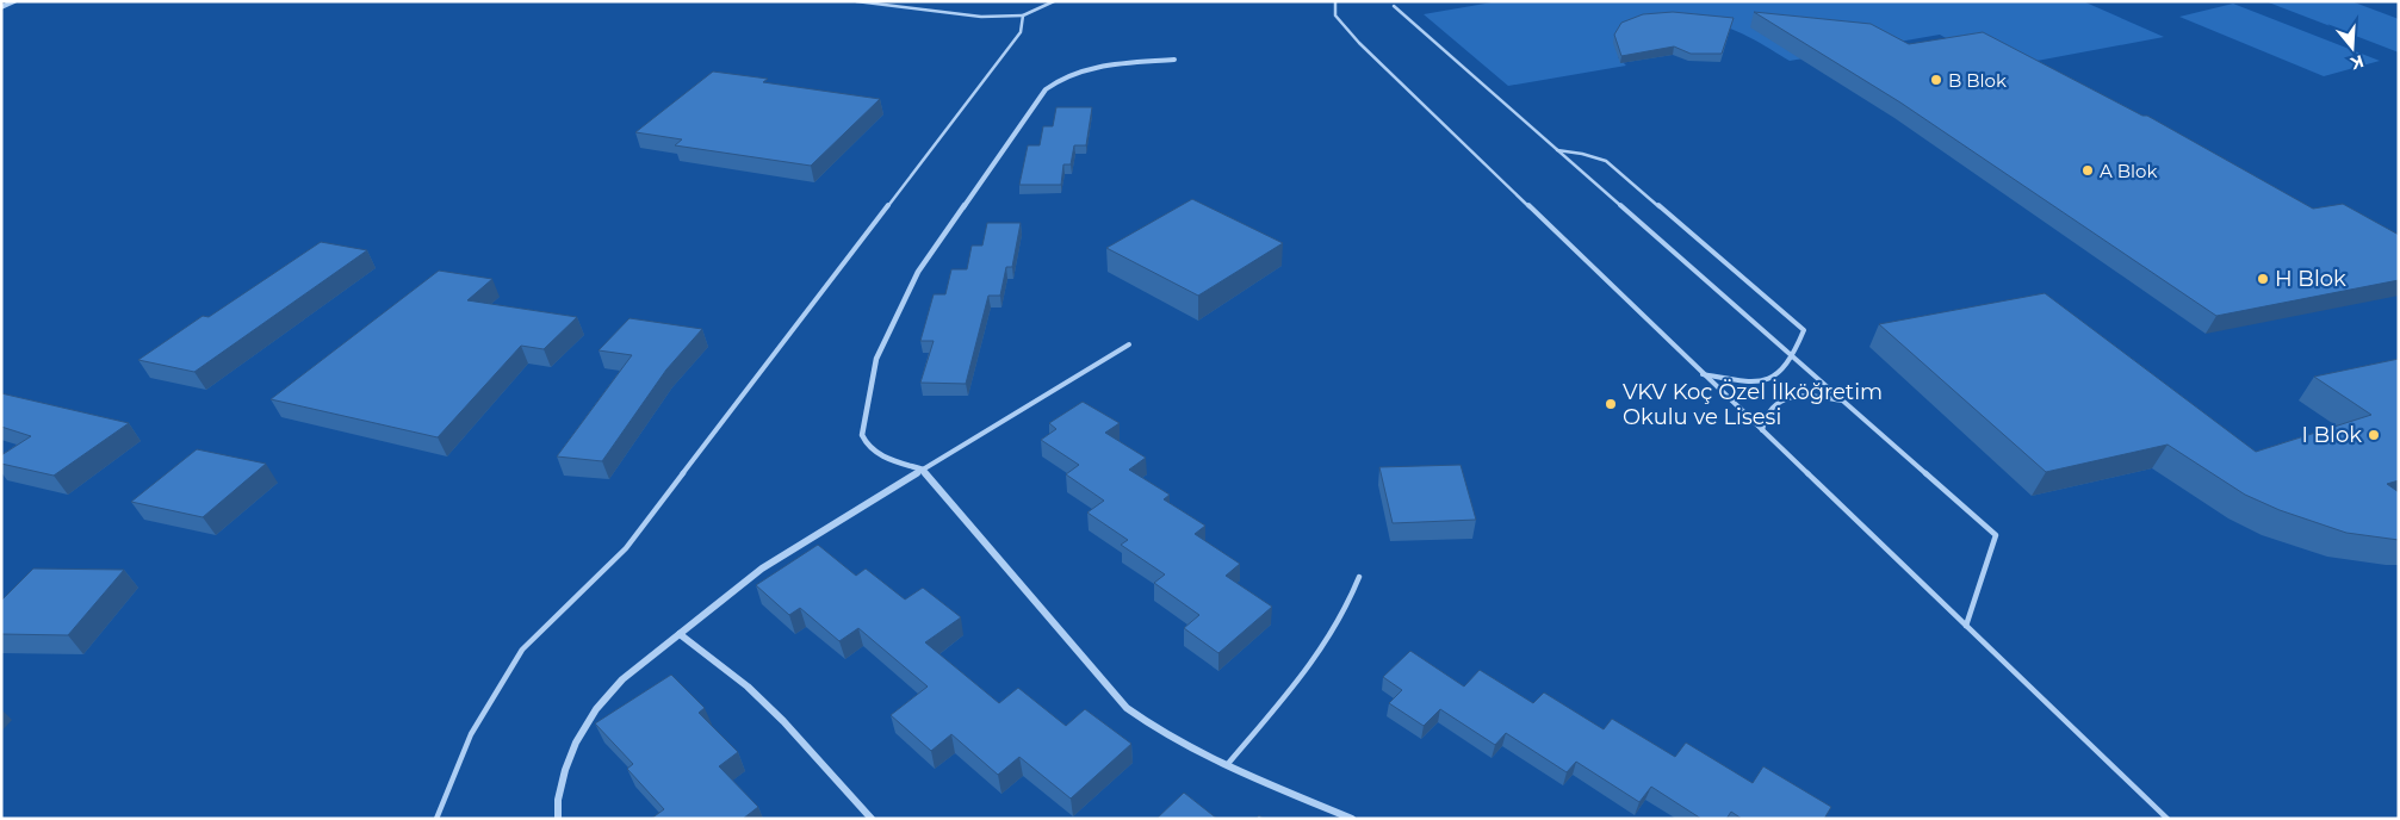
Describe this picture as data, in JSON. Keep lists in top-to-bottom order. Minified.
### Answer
{"places":["B Blok","A Blok","H Blok","VKV Koç Özel İlköğretim Okulu ve Lisesi","I Blok"],"north":"bottom"}
